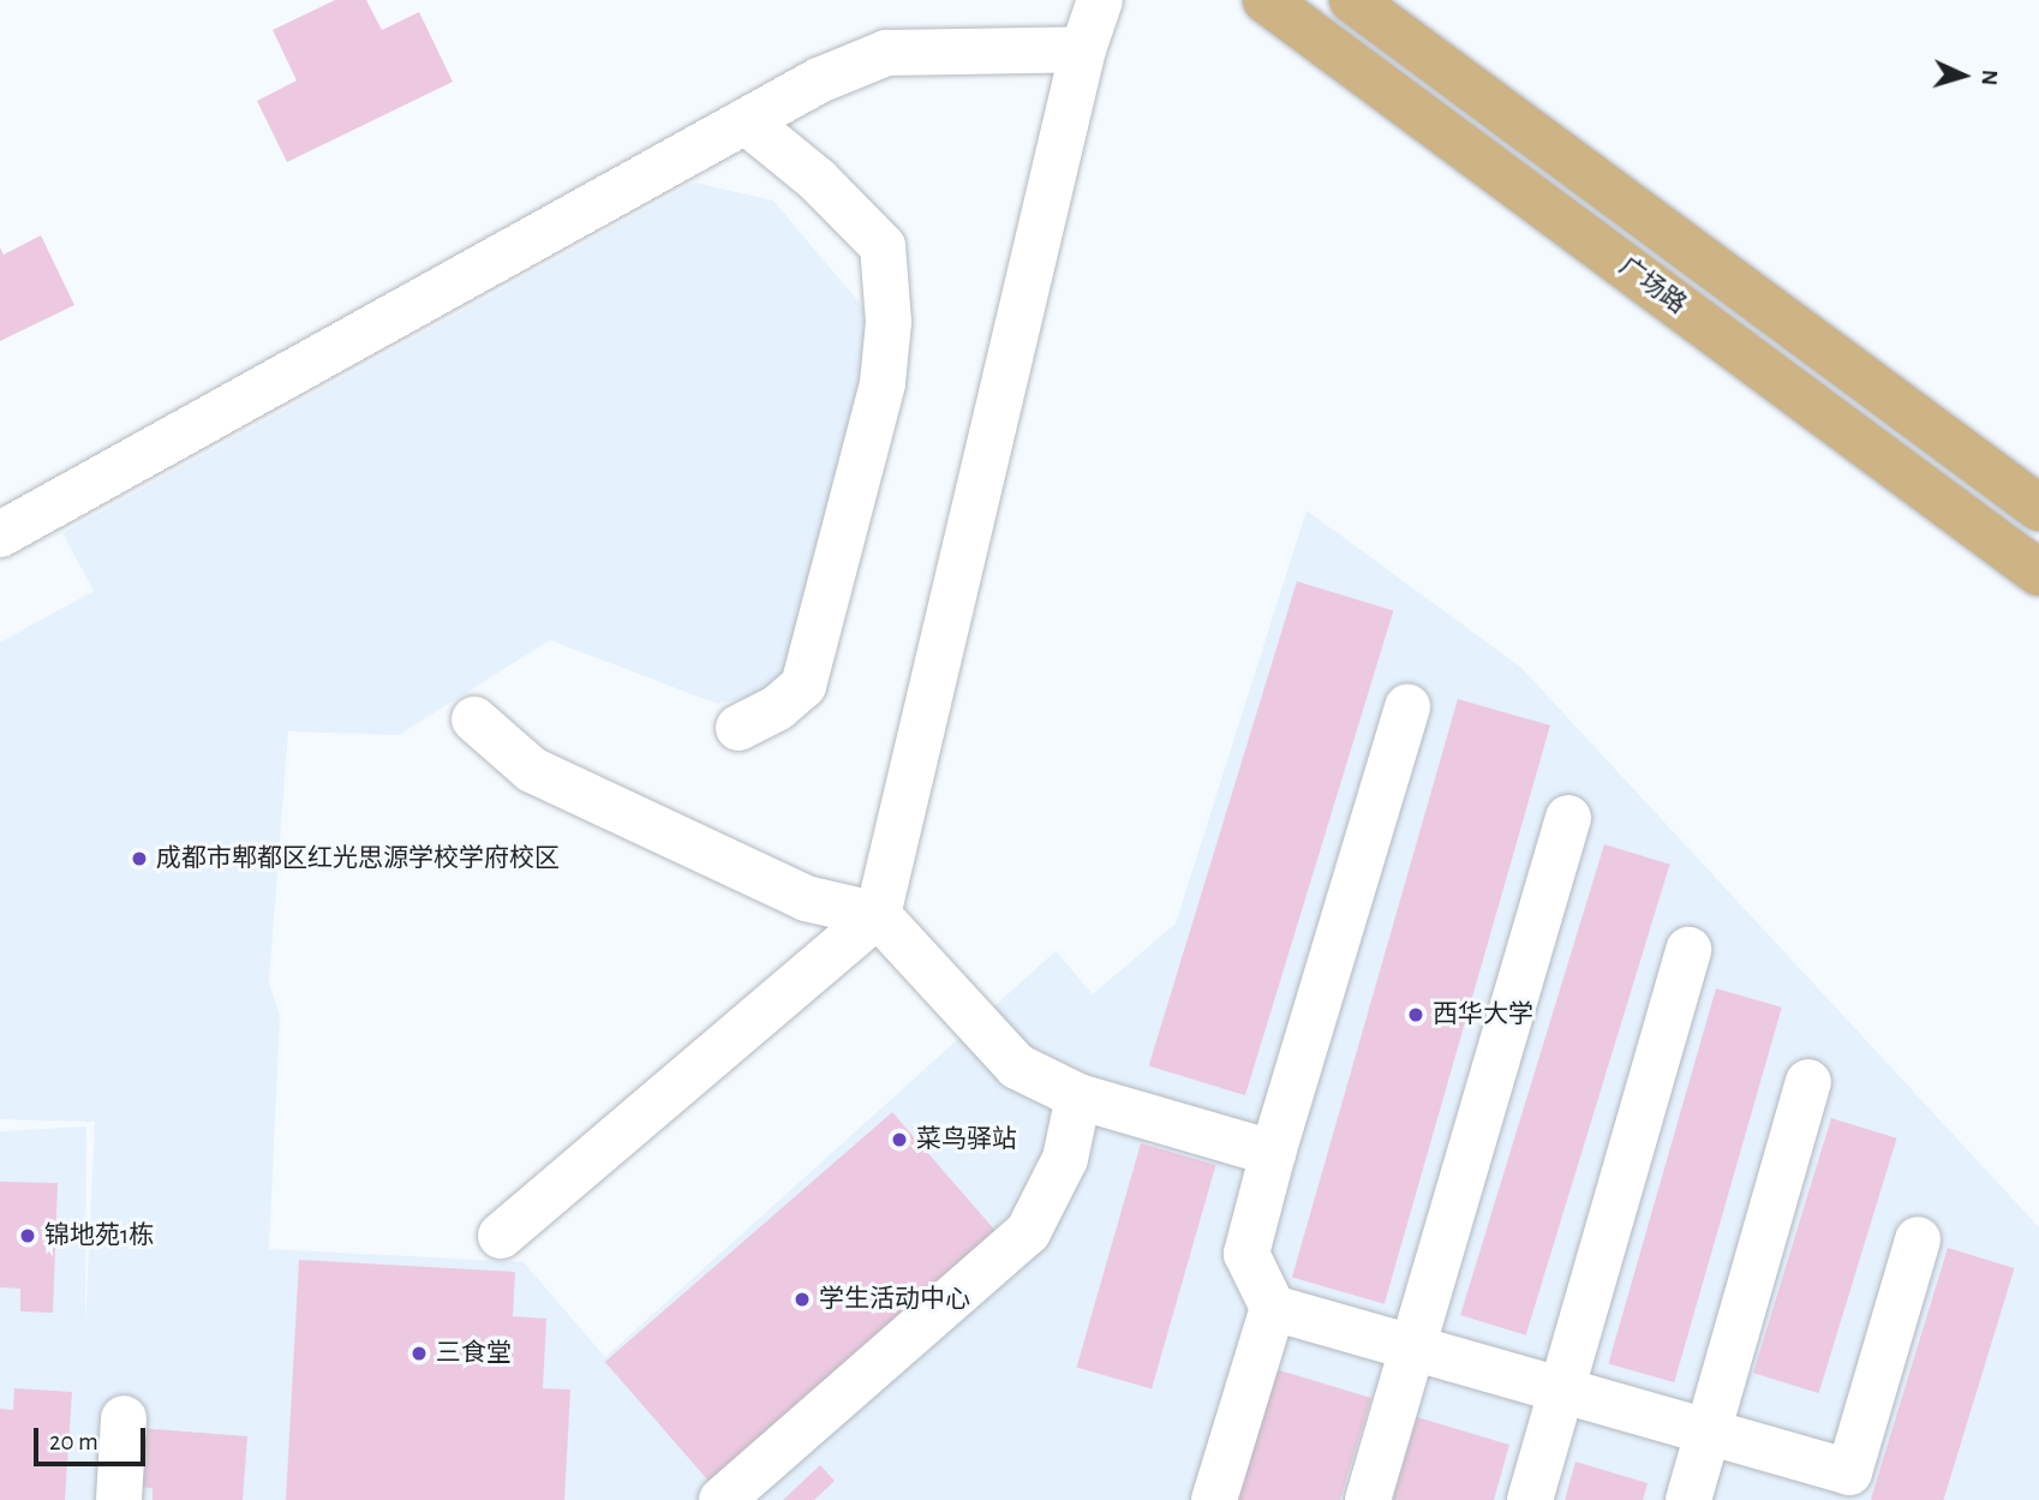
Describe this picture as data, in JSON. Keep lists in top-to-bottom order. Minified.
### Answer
{"streets":{"main road":["广场路"]},"places":["成都市郫都区红光思源学校学府校区","西华大学","菜鸟驿站","锦地苑1栋","学生活动中心","三食堂"],"scale_bar":"20 m","north":"right"}
